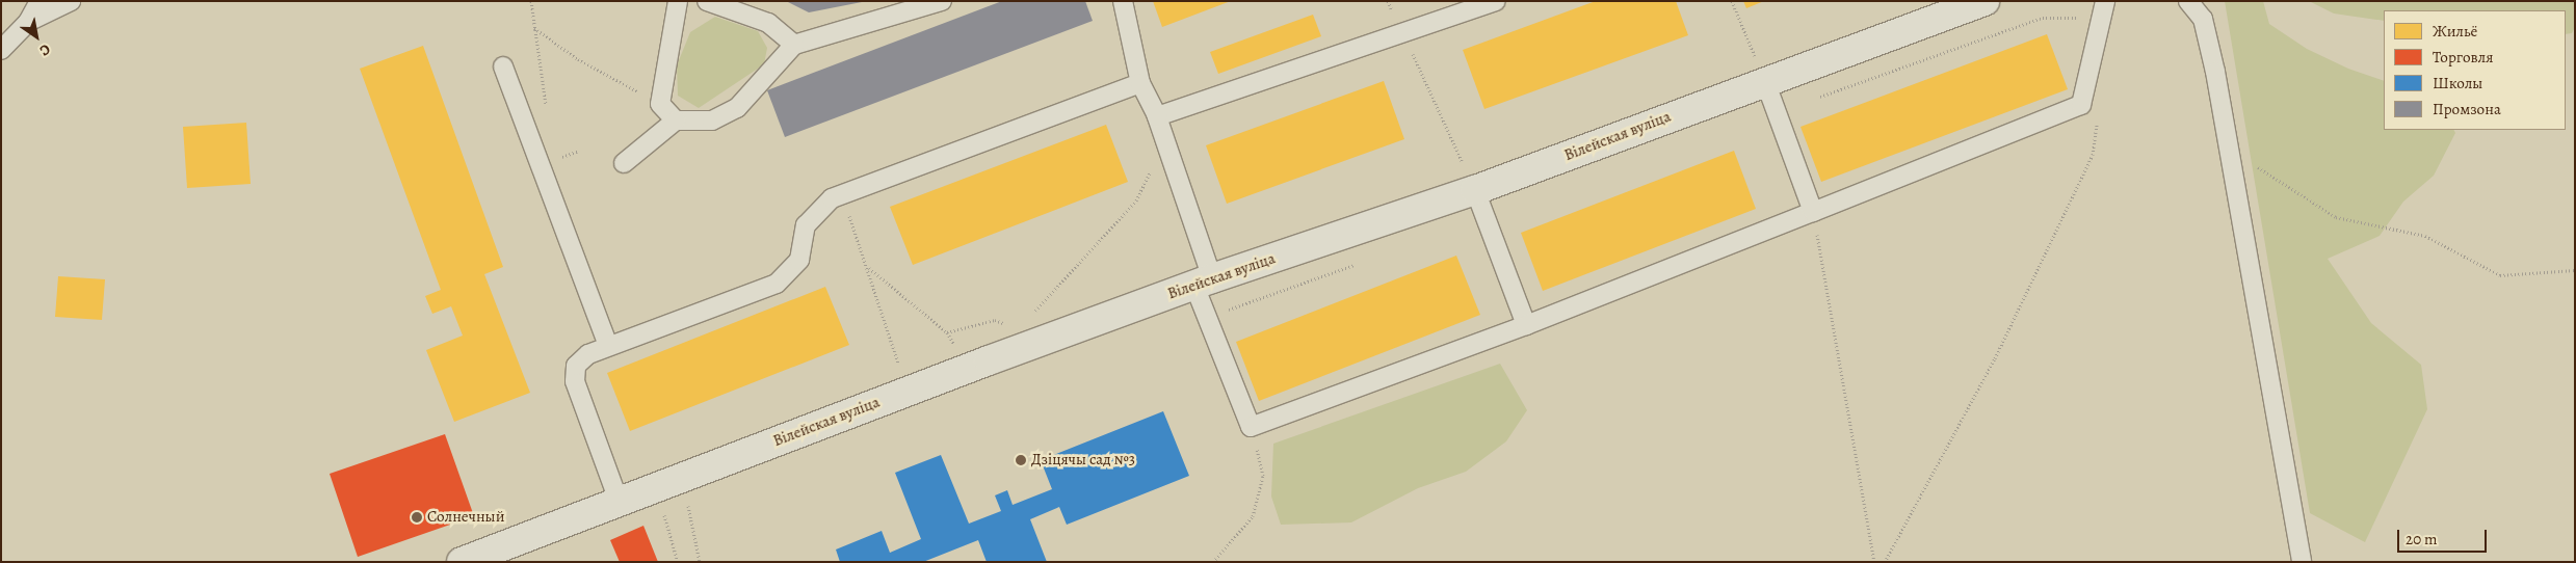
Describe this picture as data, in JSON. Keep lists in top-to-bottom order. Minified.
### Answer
{"streets":{"street":["Вілейская вуліца"]},"places":["Дзіцячы сад №3","Солнечный"],"legend":["Жильё","Торговля","Школы","Промзона"],"scale_bar":"20 m","north":"bottom right"}
